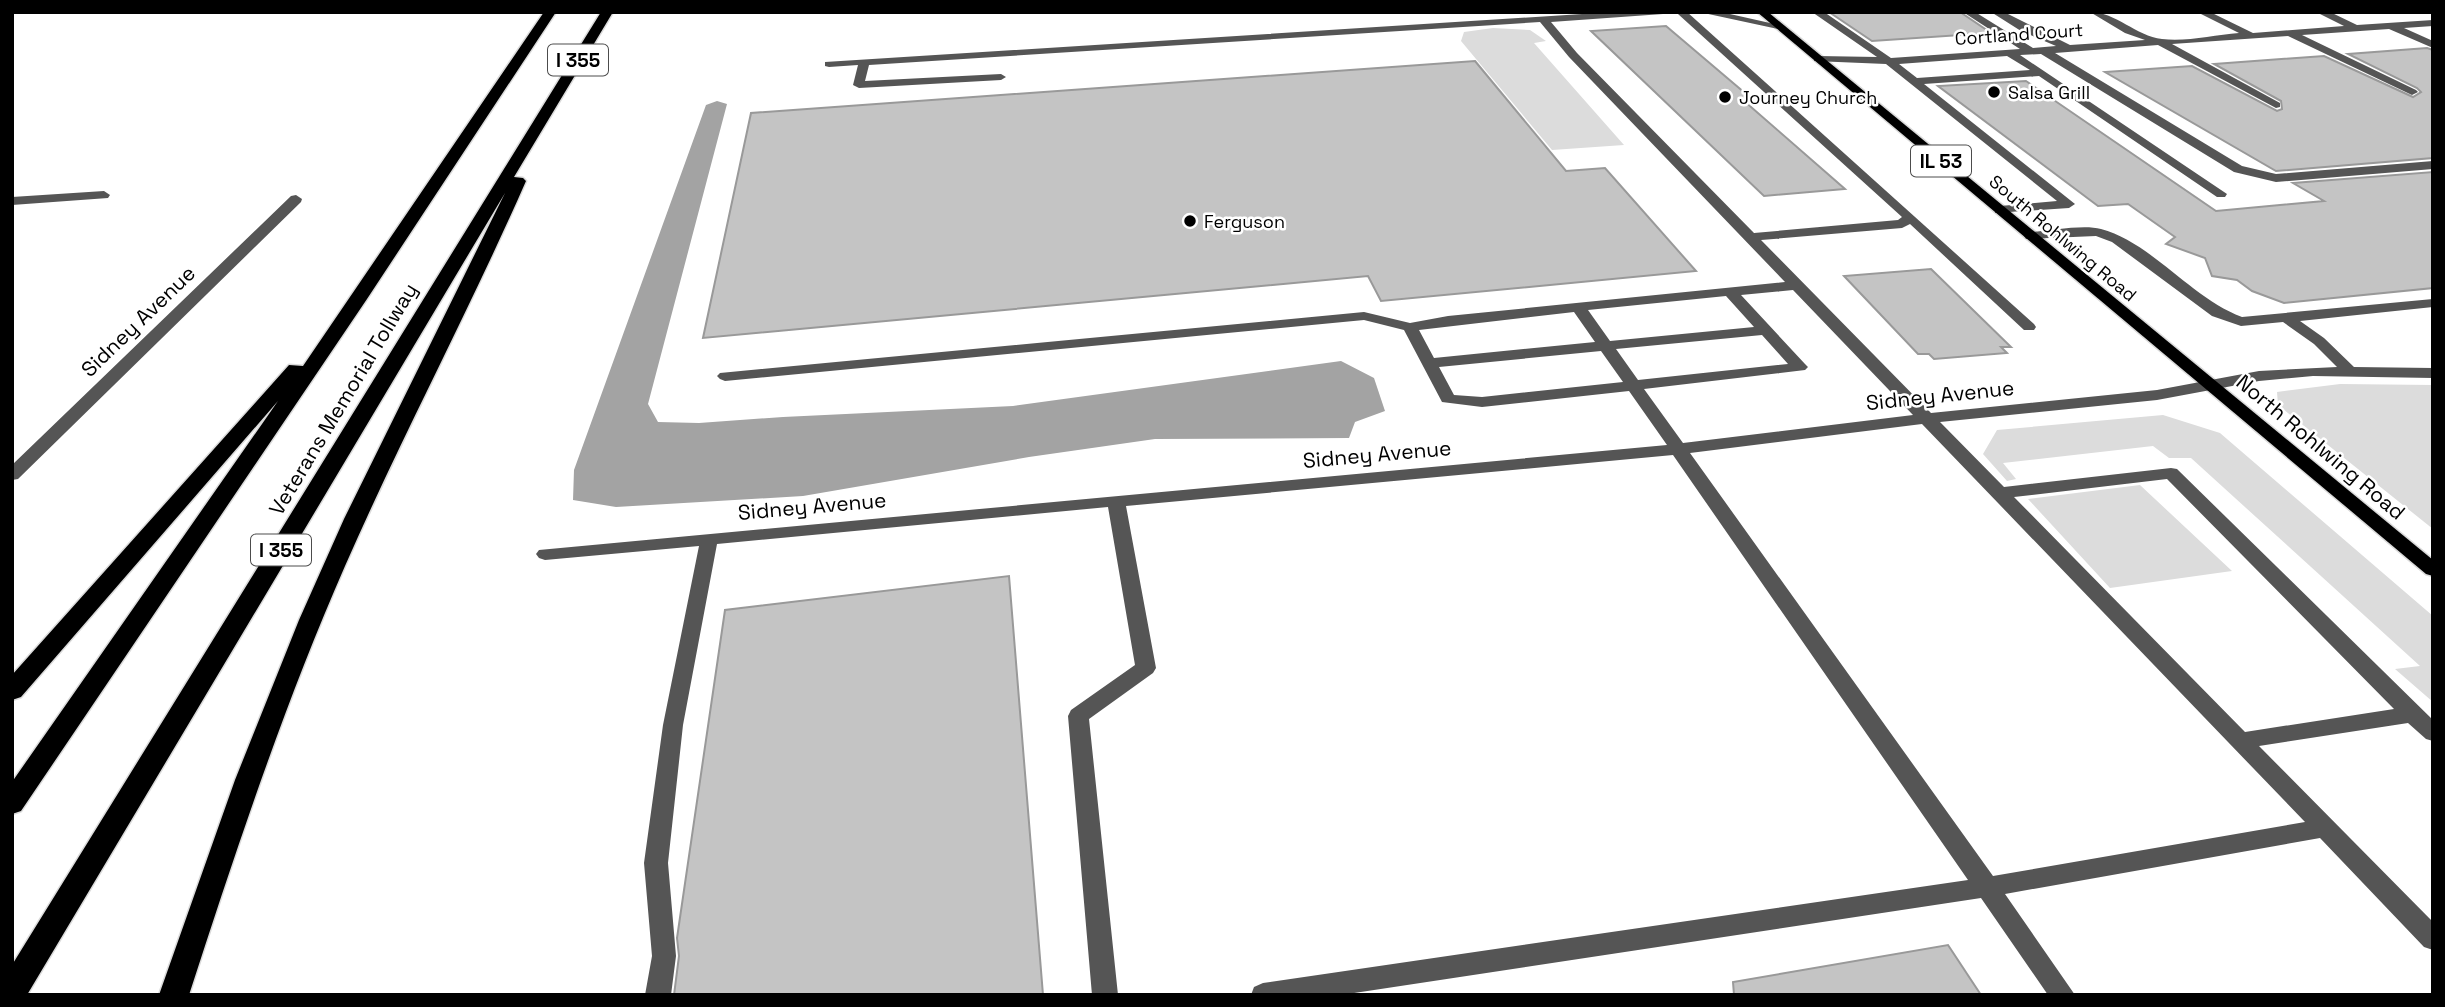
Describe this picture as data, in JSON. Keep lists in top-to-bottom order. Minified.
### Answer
{"streets":{"highway":["I 355","Veterans Memorial Tollway"],"main road":["IL 53","South Rohlwing Road","North Rohlwing Road"],"street":["Cortland Court","Sidney Avenue"]},"crossings":[["Cortland Court","South Rohlwing Road"],["South Rohlwing Road","Sidney Avenue"],["South Rohlwing Road","North Rohlwing Road"],["Sidney Avenue","North Rohlwing Road"]],"places":["Salsa Grill","Journey Church","Ferguson"]}
